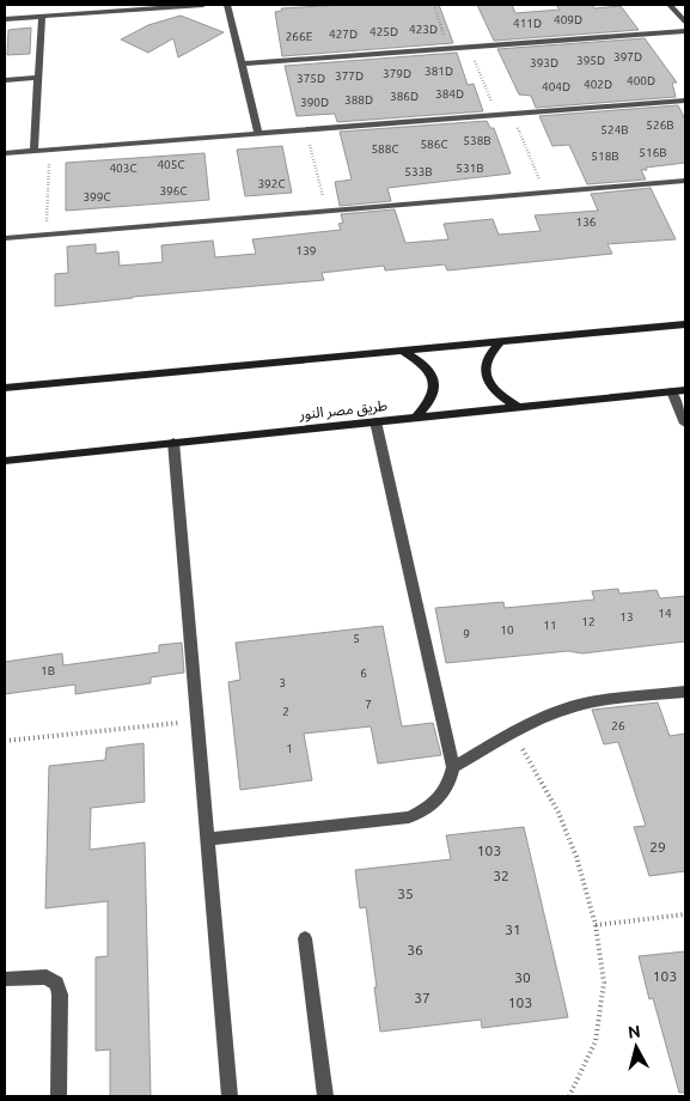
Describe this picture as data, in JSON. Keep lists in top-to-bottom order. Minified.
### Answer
{"streets":{"street":["طريق مصر النور"]},"house_numbers":["409D","411D","423D","425D","427D","266E","397D","395D","393D","381D","379D","377D","375D","400D","402D","404D","384D","386D","388D","390D","526B","524B","538B","586C","588C","516B","518B","405C","403C","531B","533B","392C","396C","399C","136","139","14","13","12","11","10","9","5","1B","6","3","7","2","26","1","29","103","32","35","31","36","103","30","37","103"],"north":"top"}
